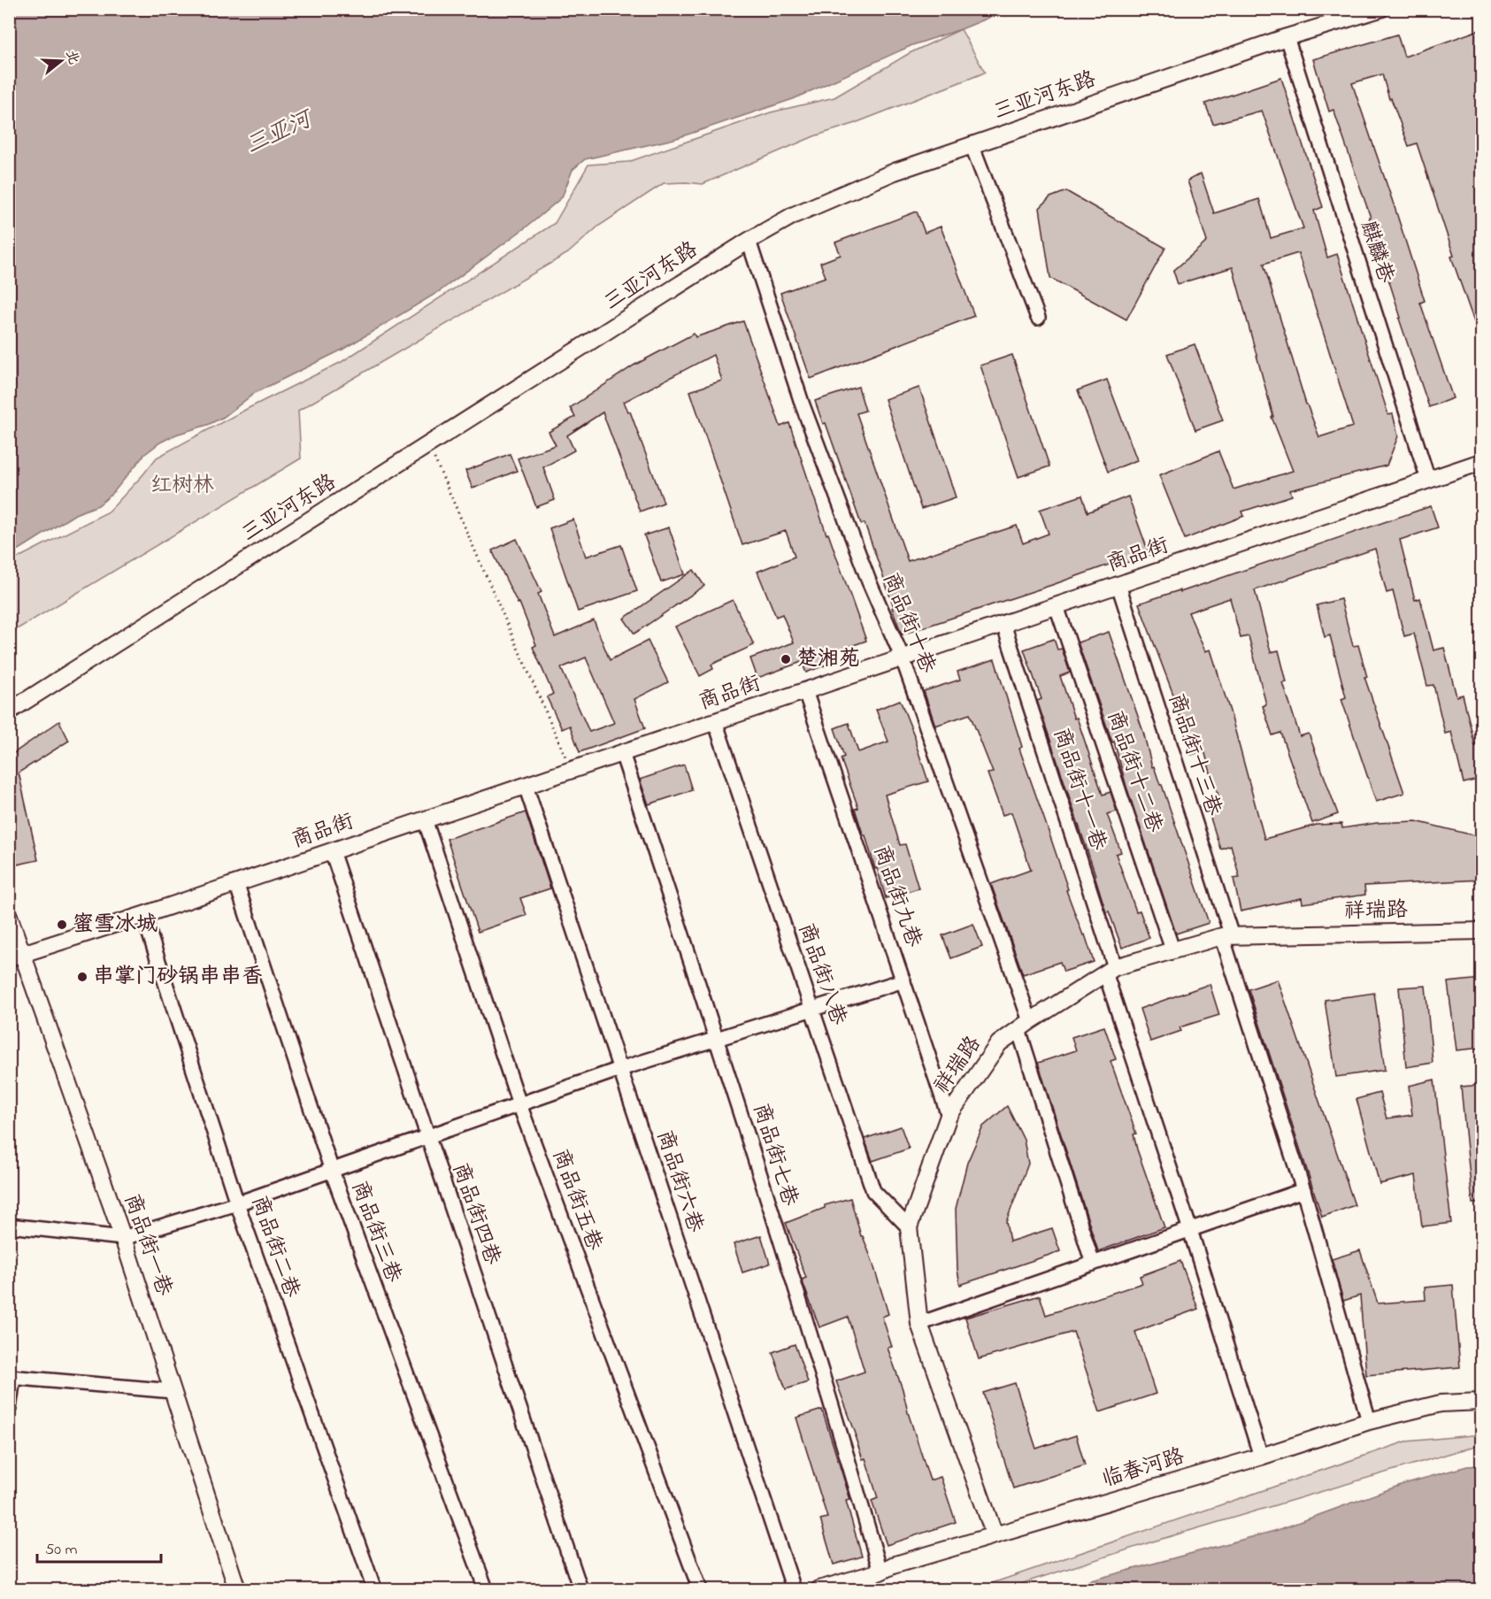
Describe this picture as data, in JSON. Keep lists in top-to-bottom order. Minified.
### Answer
{"streets":{"street":["三亚河东路","麒麟巷","商品街","商品街十巷","商品街十三巷","商品街十二巷","商品街十一巷","商品街九巷","祥瑞路","商品街八巷","商品街七巷","商品街六巷","商品街五巷","商品街四巷","商品街三巷","商品街一巷","商品街二巷","临春河路"]},"crossings":[["三亚河东路","麒麟巷"],["三亚河东路","商品街十巷"],["麒麟巷","商品街"],["商品街","商品街十巷"],["商品街","商品街十三巷"],["商品街","商品街十二巷"],["商品街","商品街十一巷"],["商品街","商品街九巷"],["商品街","商品街八巷"],["商品街","商品街七巷"],["商品街","商品街六巷"],["商品街","商品街五巷"],["商品街","商品街四巷"],["商品街","商品街三巷"],["商品街","商品街一巷"],["商品街","商品街二巷"],["商品街十巷","祥瑞路"],["商品街十三巷","祥瑞路"],["商品街十三巷","临春河路"],["商品街十二巷","祥瑞路"],["商品街十一巷","祥瑞路"],["商品街十一巷","临春河路"],["商品街九巷","祥瑞路"],["祥瑞路","商品街八巷"],["祥瑞路","临春河路"],["商品街七巷","临春河路"]],"water":["三亚河"],"parks":["红树林"],"places":["楚湘苑","蜜雪冰城","串掌门砂锅串串香"],"scale_bar":"50 m","north":"right"}
